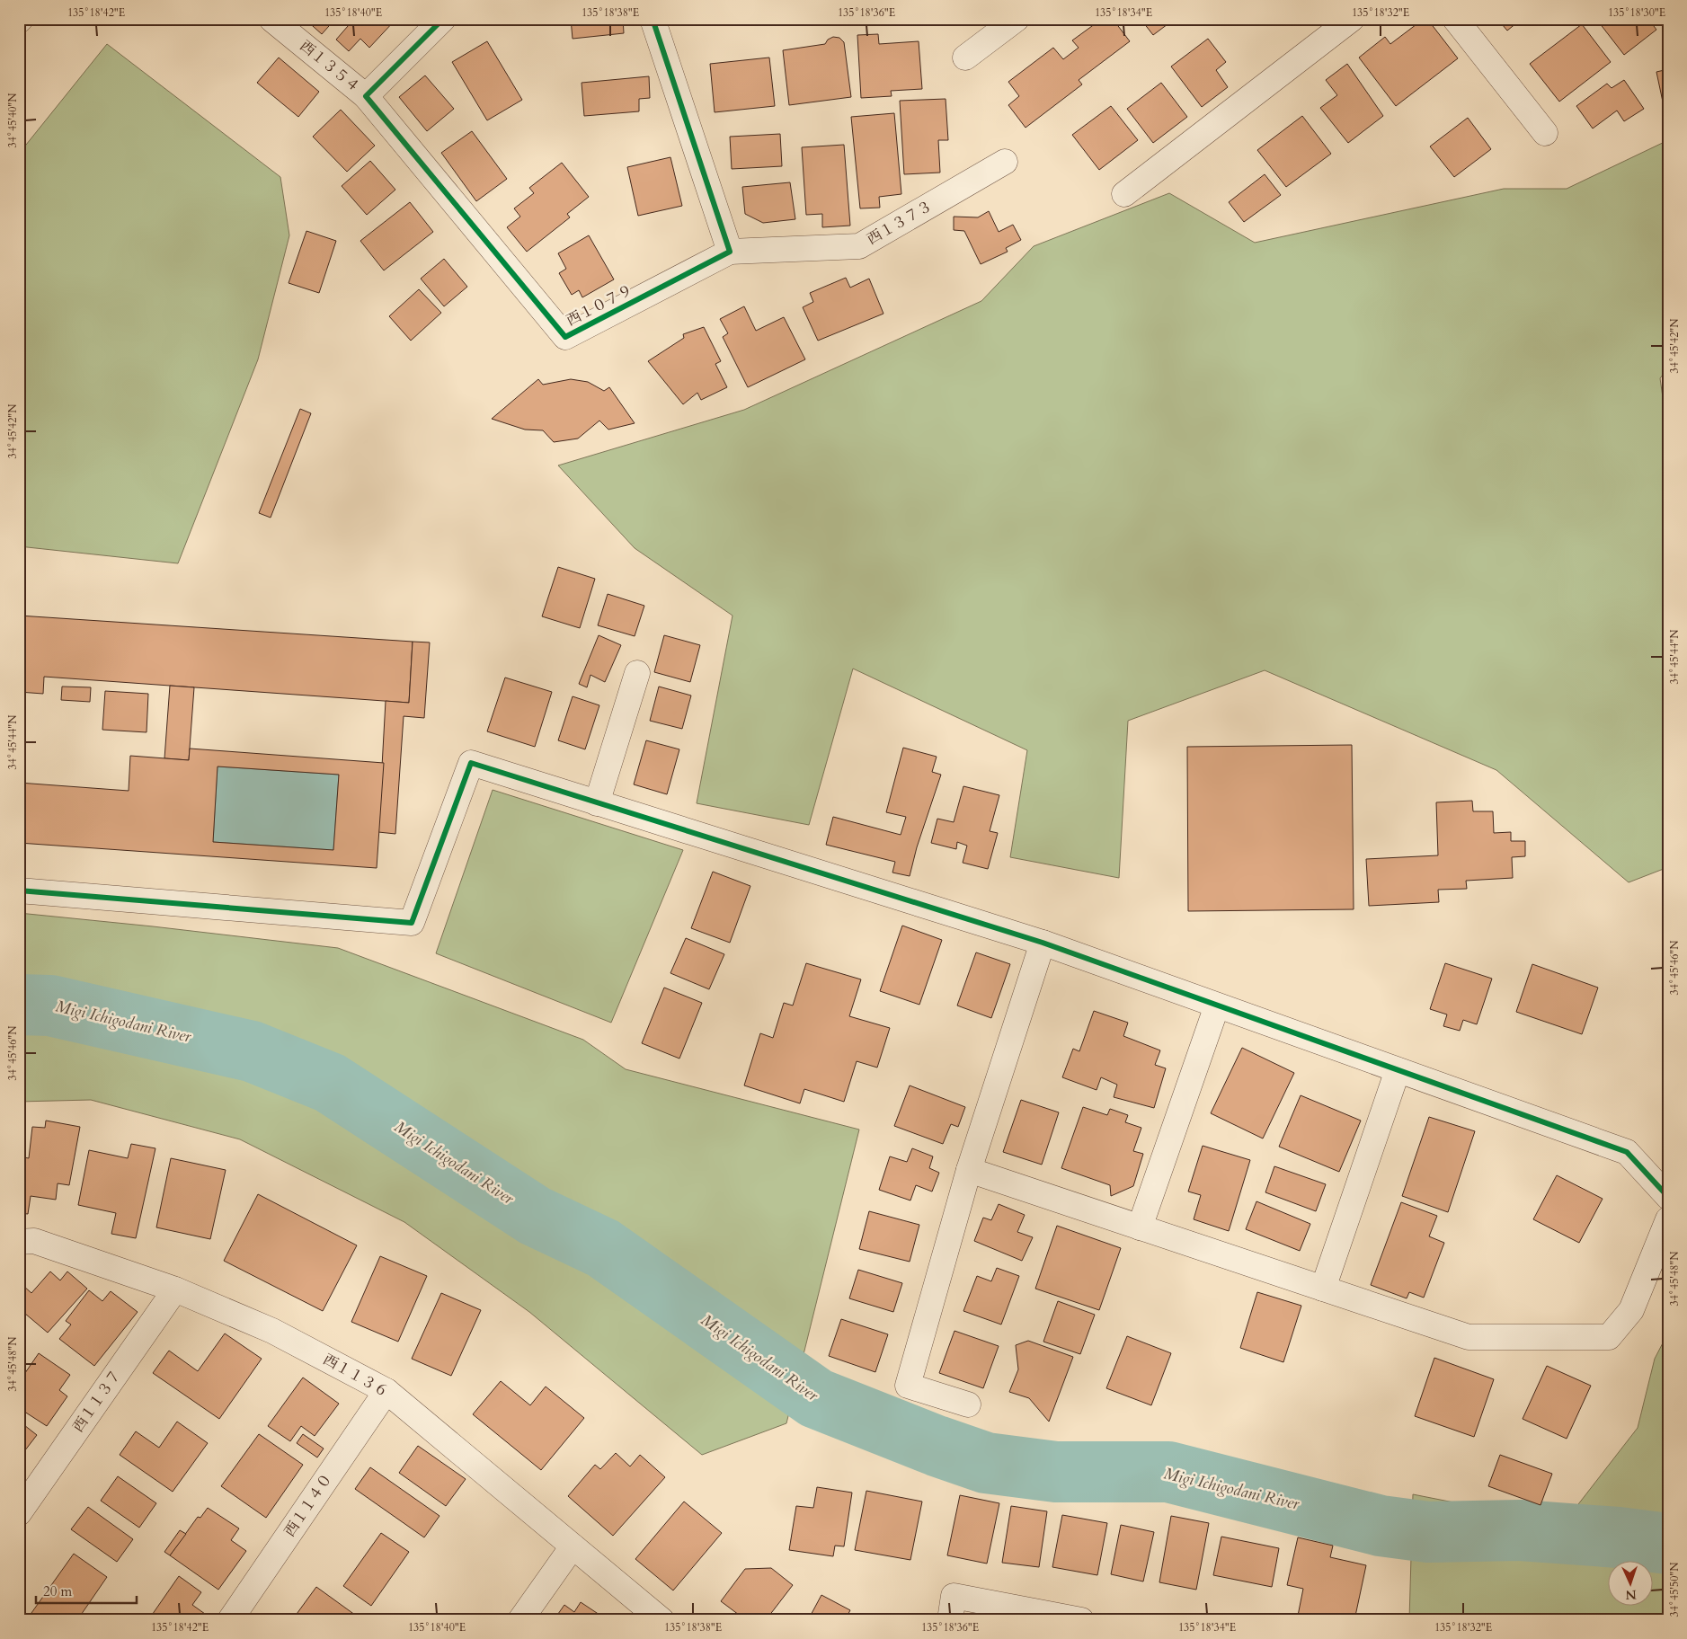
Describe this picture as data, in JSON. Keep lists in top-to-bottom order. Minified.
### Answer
{"streets":{"street":["西１３５４","西１３７３","西１０７９","西１１３６","西１１３７","西１１４０"]},"crossings":[["西１３５４","西１０７９"],["西１３７３","西１０７９"],["西１１３６","西１１３７"],["西１１３６","西１１４０"]],"water":["Migi Ichigodani River"],"scale_bar":"20 m","north":"bottom","coordinates":["135°18'42\"E","135°18'40\"E","135°18'38\"E","135°18'36\"E","135°18'34\"E","135°18'32\"E","135°18'30\"E","34°45'40\"N","34°45'42\"N","34°45'44\"N","34°45'46\"N","34°45'48\"N","34°45'50\"N"]}
